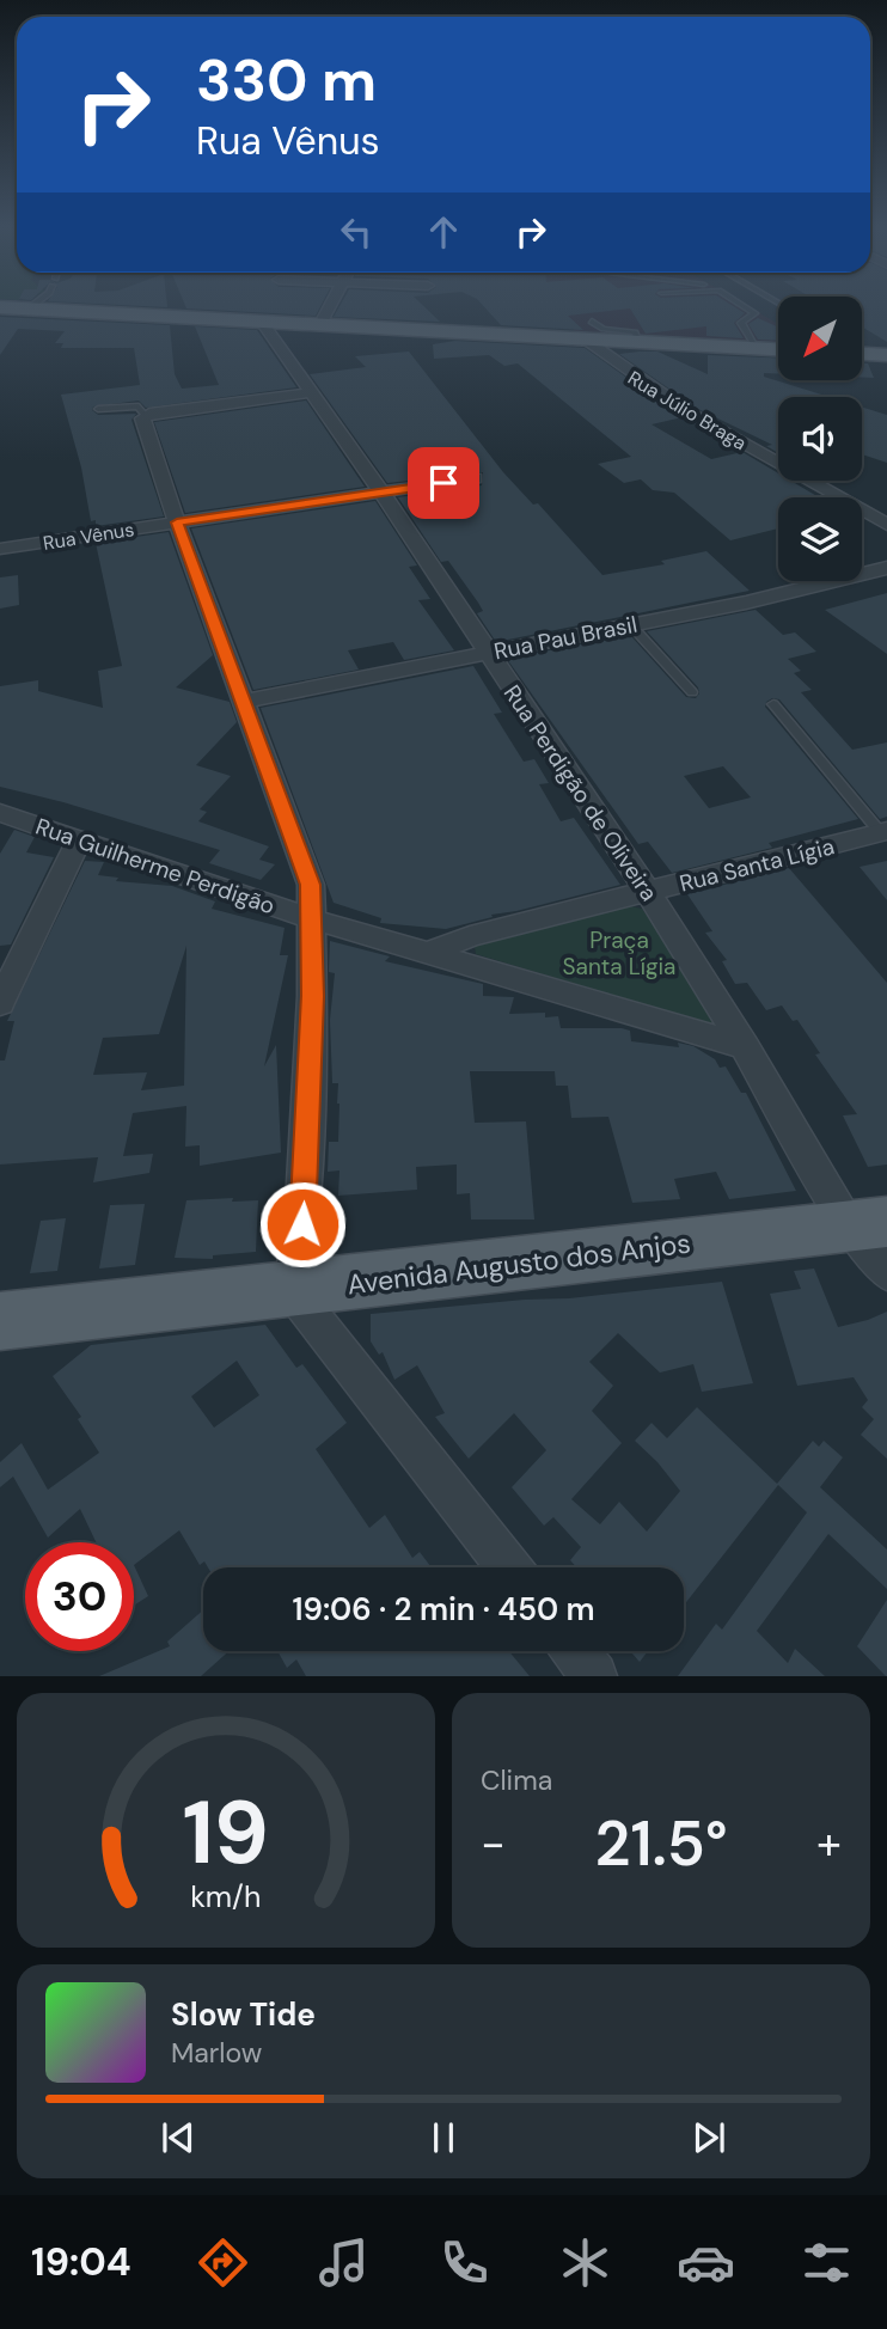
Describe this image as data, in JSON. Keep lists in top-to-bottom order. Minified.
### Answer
{"streets":{"main road":["Avenida Augusto dos Anjos"],"street":["Rua Júlio Braga","Rua Vênus","Rua Pau Brasil","Rua Perdigão de Oliveira","Rua Santa Lígia","Rua Guilherme Perdigão"]},"crossings":[["Rua Vênus","Rua Perdigão de Oliveira"],["Rua Pau Brasil","Rua Perdigão de Oliveira"],["Rua Perdigão de Oliveira","Rua Santa Lígia"],["Rua Perdigão de Oliveira","Rua Guilherme Perdigão"],["Rua Perdigão de Oliveira","Avenida Augusto dos Anjos"],["Rua Santa Lígia","Rua Guilherme Perdigão"]],"parks":["Praça Santa Lígia"],"north":"bottom left","page":{"turn":["330 m","Rua Vênus"],"limit":"30","trip":"19:06 · 2 min · 450 m","tile":"Clima","heat":["−","21.5°","+"],"song":["Slow Tide","Marlow"],"tabs":"19:04","gauge":["19","km/h"]}}
